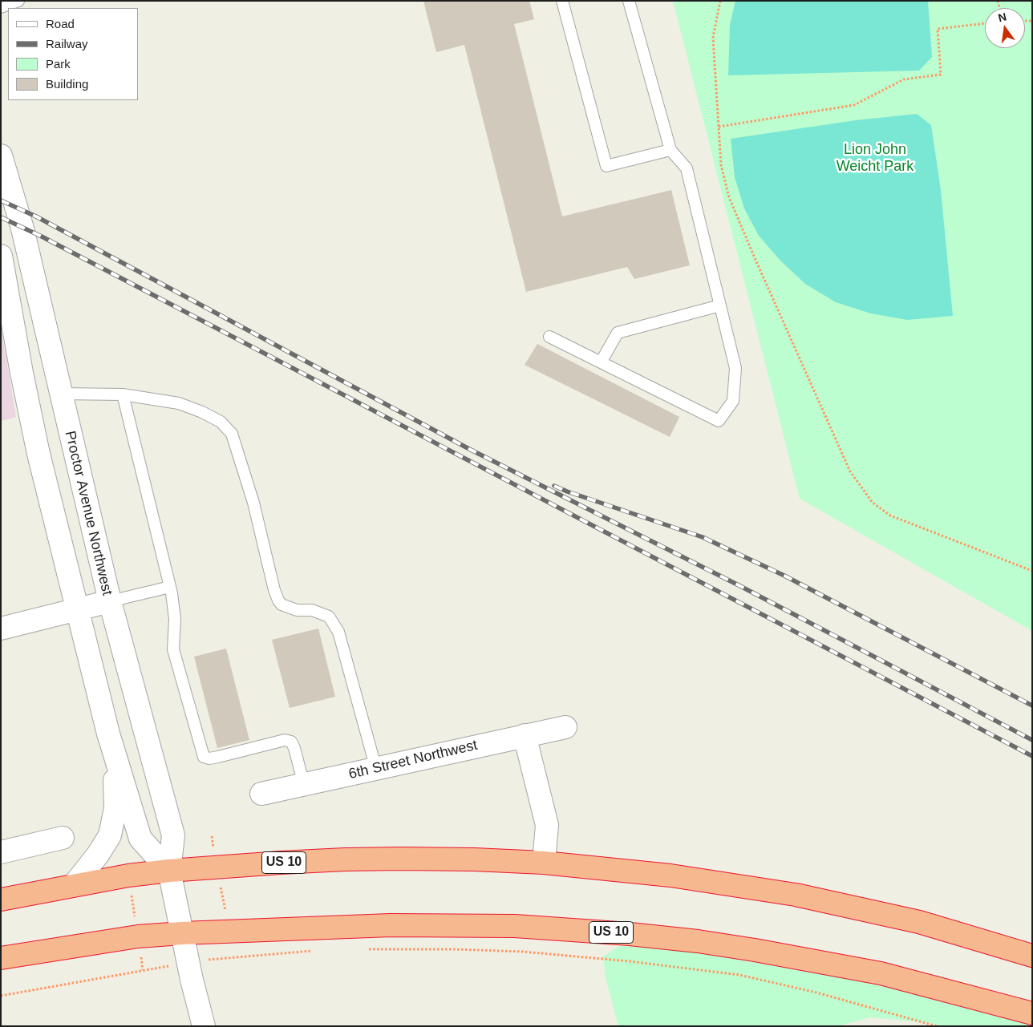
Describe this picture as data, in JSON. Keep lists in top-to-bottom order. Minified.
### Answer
{"streets":{"highway":["US 10"],"street":["Proctor Avenue Northwest","6th Street Northwest"]},"crossings":[["Proctor Avenue Northwest","US 10"]],"parks":["Lion John Weicht Park"],"legend":["Road","Railway","Park","Building"],"north":"top"}
